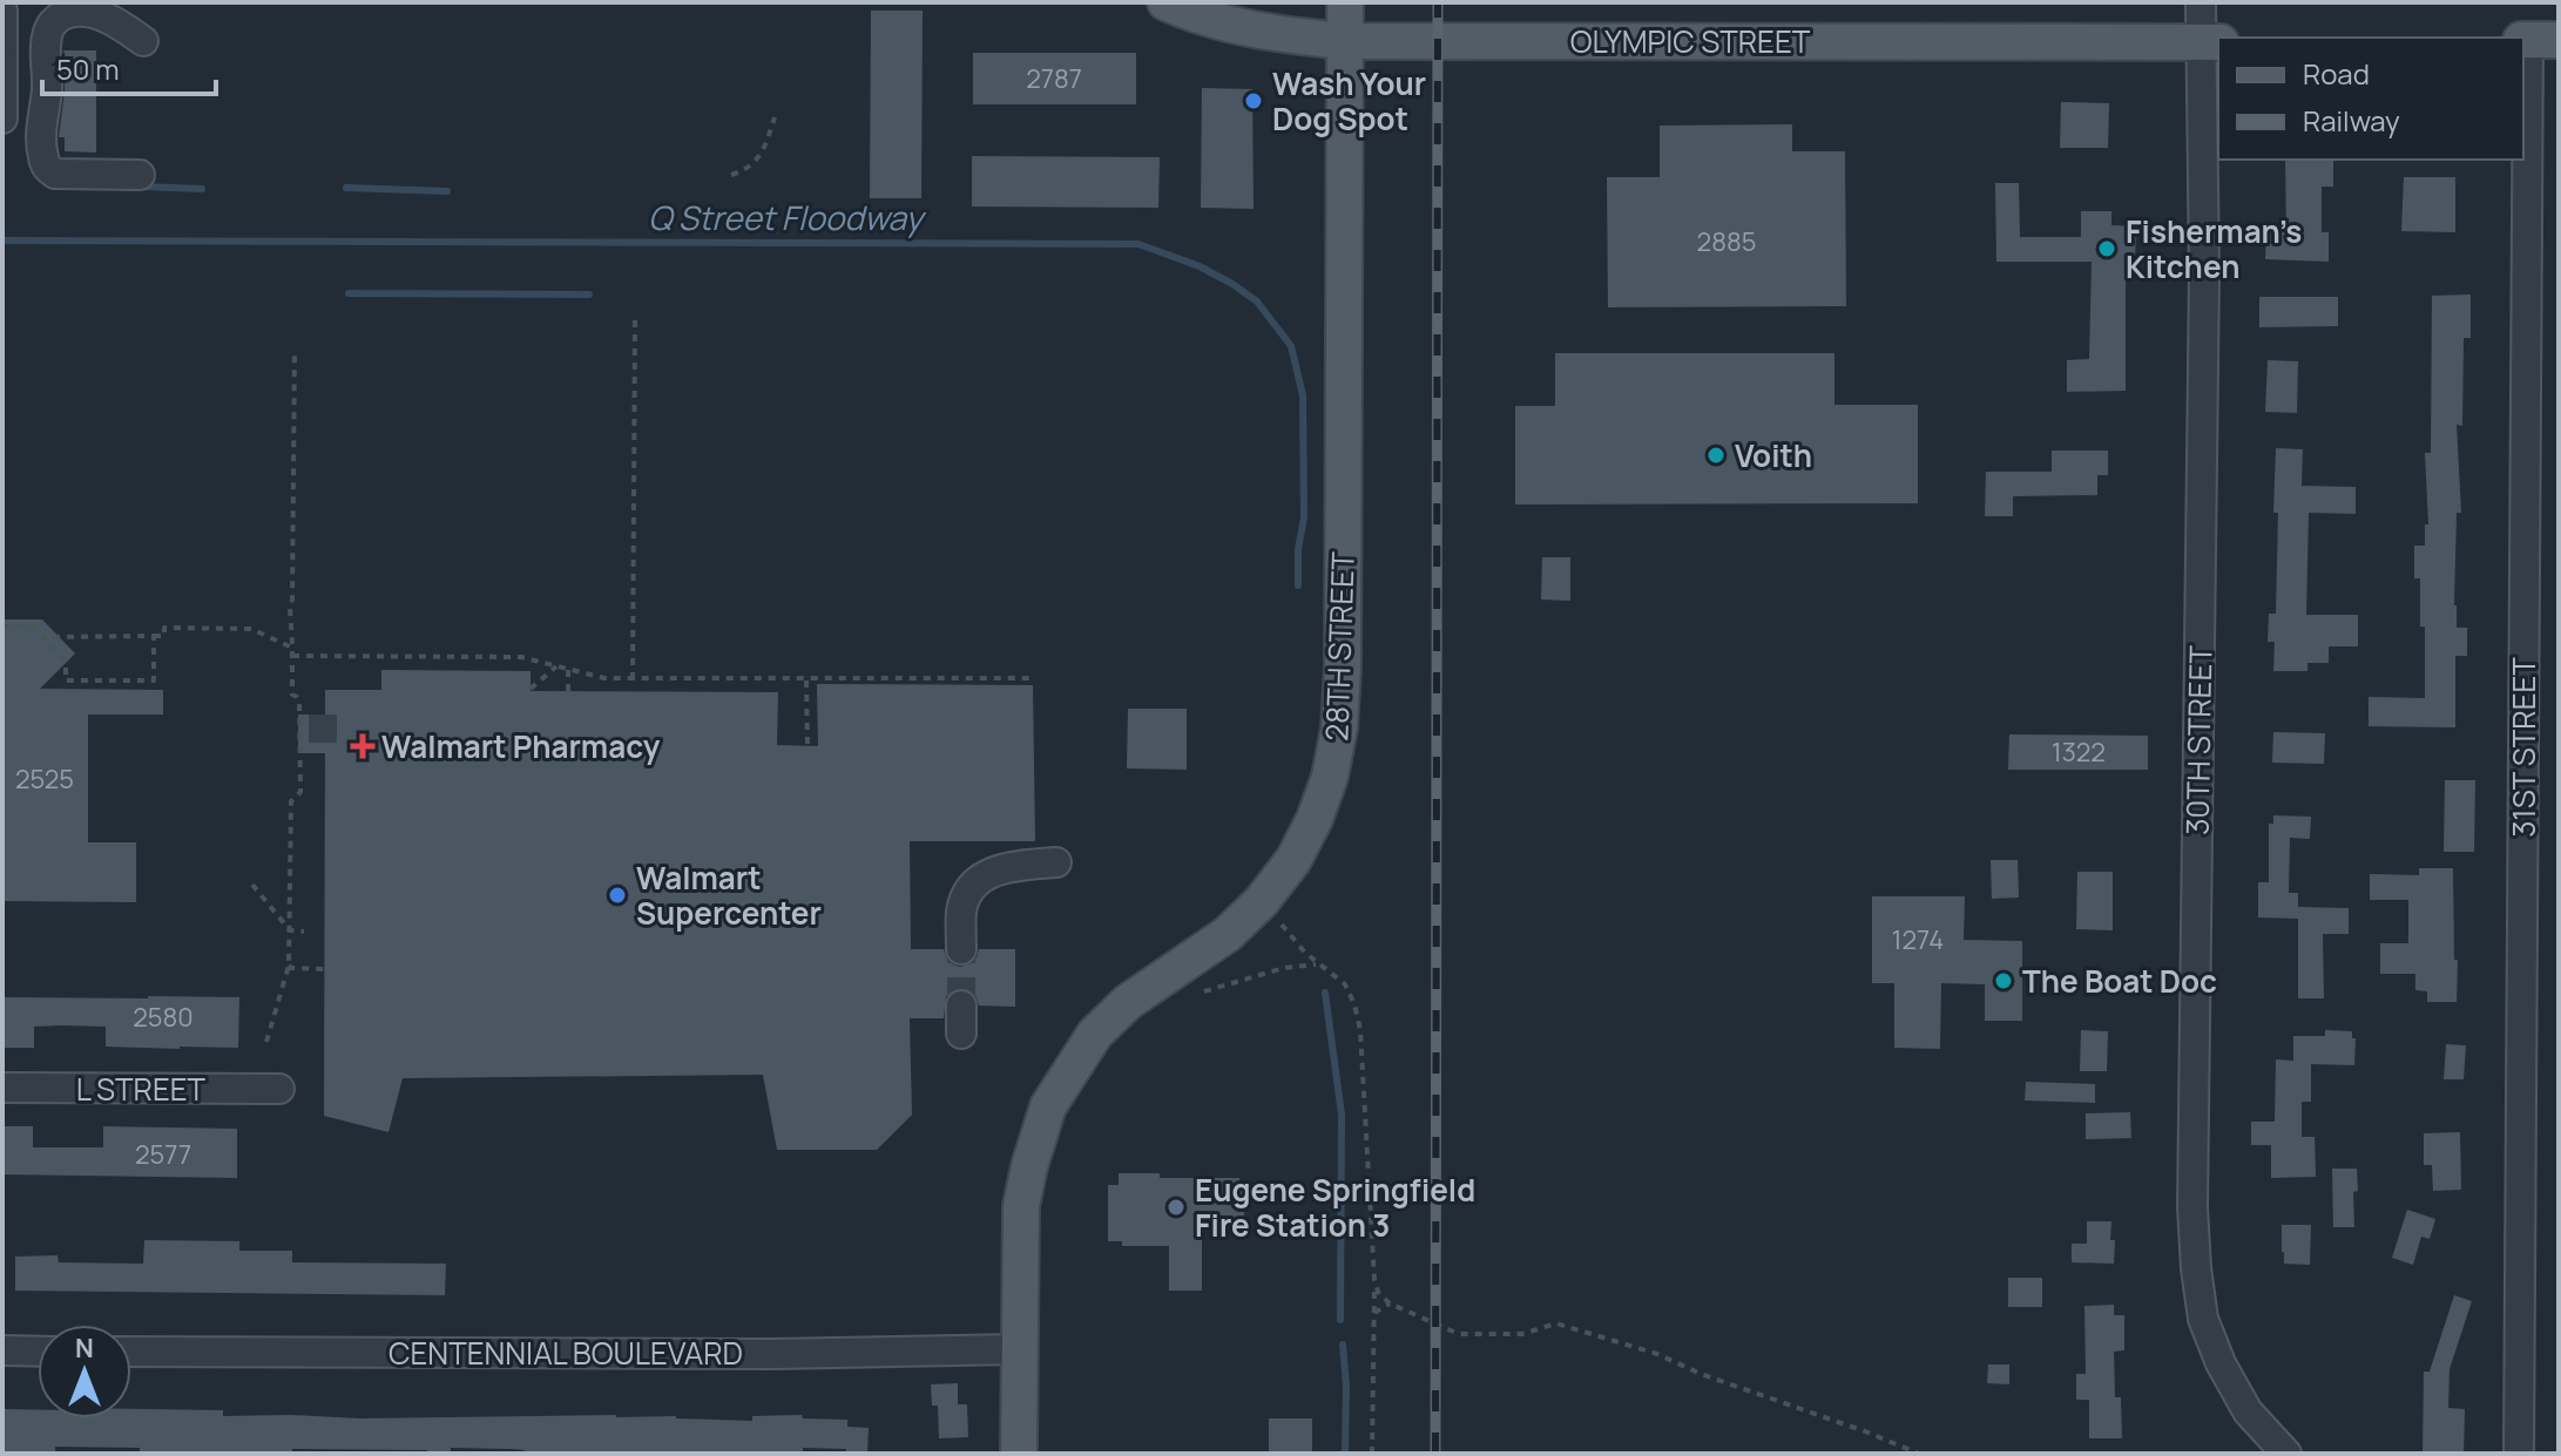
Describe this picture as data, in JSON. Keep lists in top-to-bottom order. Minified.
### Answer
{"streets":{"main road":["OLYMPIC STREET","28TH STREET"],"street":["30TH STREET","31ST STREET","L STREET","CENTENNIAL BOULEVARD"]},"crossings":[["OLYMPIC STREET","28TH STREET"],["OLYMPIC STREET","30TH STREET"],["28TH STREET","CENTENNIAL BOULEVARD"]],"water":["Q Street Floodway"],"places":{"other":["Wash Your Dog Spot","Fisherman’s Kitchen","Voith","Walmart Supercenter","The Boat Doc","Eugene Springfield Fire Station 3"],"health":["Walmart Pharmacy"]},"house_numbers":["2787","2885","1322","2525","1274","2580","2577"],"legend":["Road","Railway"],"scale_bar":"50 m","north":"top"}
